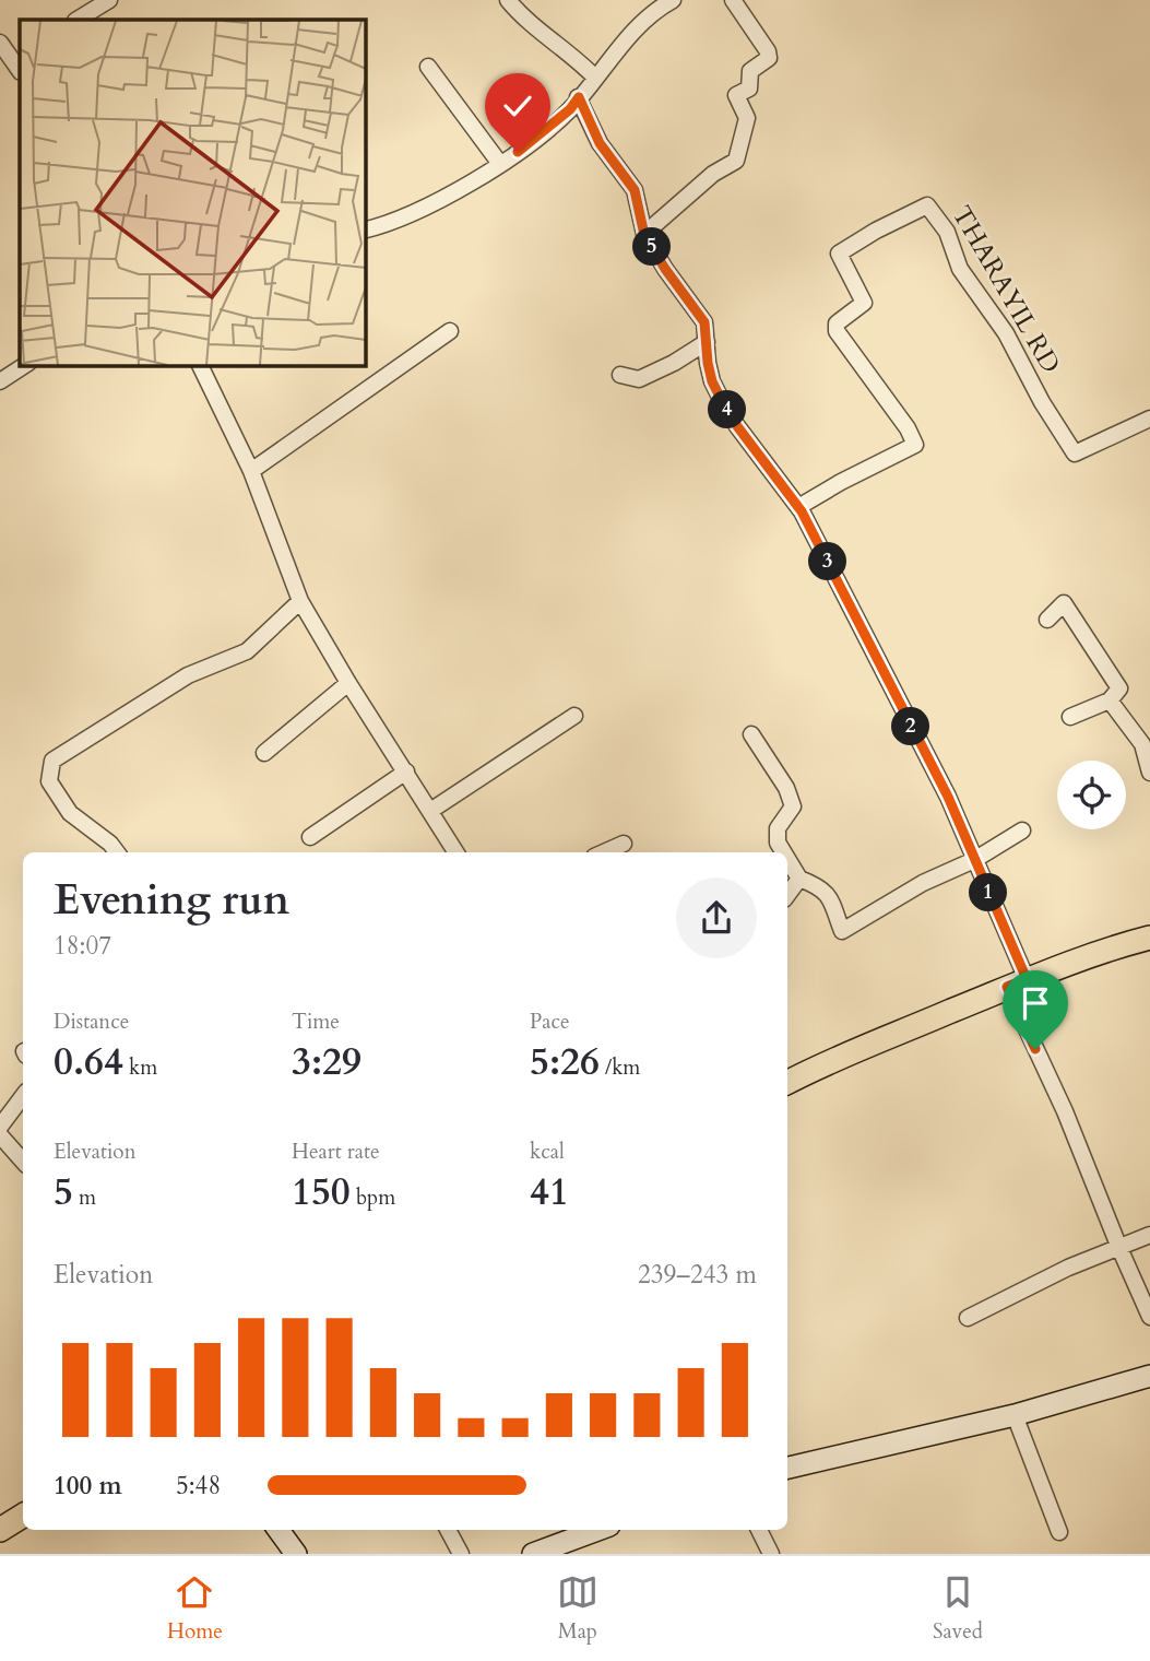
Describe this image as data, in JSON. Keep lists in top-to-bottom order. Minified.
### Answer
{"streets":{"street":["THARAYIL RD"]},"page":{"pins":["5","4","3","2","1"],"heading":["Evening run","18:07"],"stats":[["Distance","0.64 km"],["Time","3:29"],["Pace","5:26 /km"],["Elevation","5 m"],["Heart rate","150 bpm"],["kcal","41"]],"chart":["Elevation","239–243 m"],"list":[{"name":"100 m","note":"5:48"}],"tabs":["Home","Map","Saved"]}}
